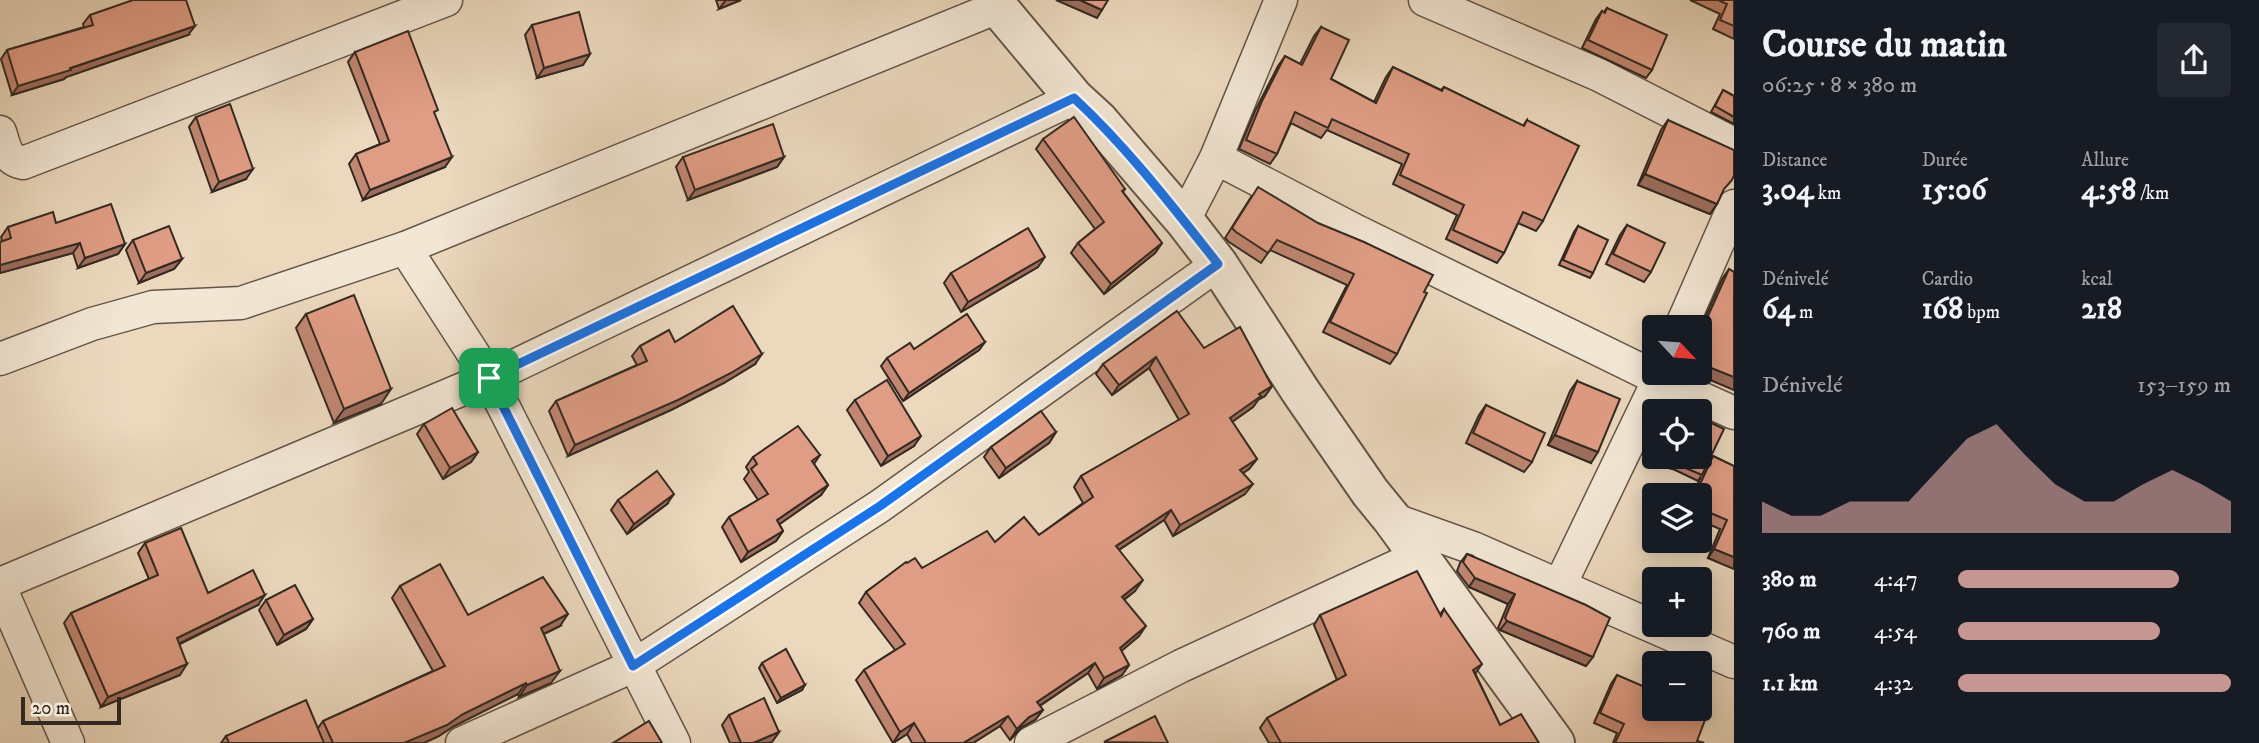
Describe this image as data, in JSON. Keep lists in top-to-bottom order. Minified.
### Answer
{"scale_bar":"20 m","north":"bottom right","page":{"heading":["Course du matin","06:25 · 8 × 380 m"],"stats":[["Distance","3.04 km"],["Durée","15:06"],["Allure","4:58 /km"],["Dénivelé","64 m"],["Cardio","168 bpm"],["kcal","218"]],"map_buttons":["+","−"],"chart":["Dénivelé","153–159 m"],"list":[{"name":"380 m","note":"4:47"},{"name":"760 m","note":"4:54"},{"name":"1.1 km","note":"4:32"}],"scale":"20 m"}}
